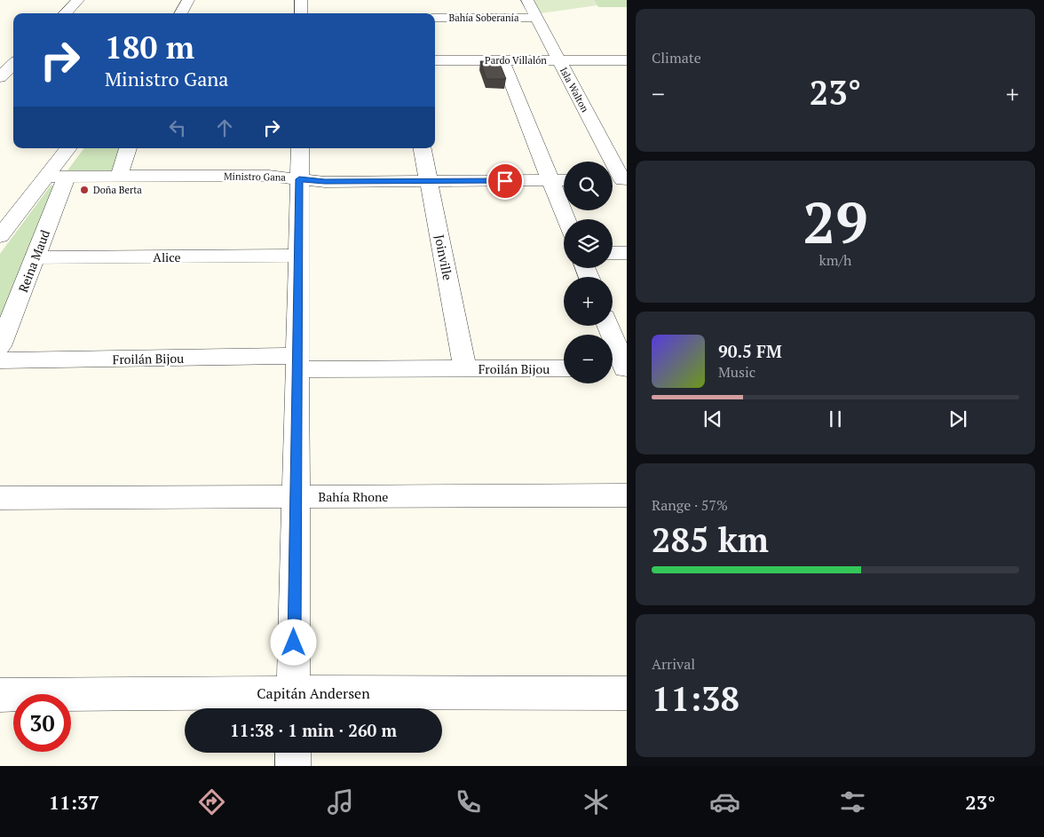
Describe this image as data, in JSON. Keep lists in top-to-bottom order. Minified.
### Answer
{"streets":{"street":["Bahía Soberanía","Pardo Villalón","Isla Walton","Ministro Gana","Alice","Joinville","Reina Maud","Froilán Bijou","Bahía Rhone","Capitán Andersen"]},"crossings":[["Bahía Soberanía","Isla Walton"],["Pardo Villalón","Isla Walton"],["Ministro Gana","Joinville"],["Ministro Gana","Reina Maud"],["Alice","Reina Maud"],["Joinville","Froilán Bijou"]],"places":["Doña Berta"],"page":{"tile":["Climate",["29","km/h"],["Range · 57%","285 km"],["Arrival","11:38"]],"turn":["180 m","Ministro Gana"],"heat":["−","23°","+"],"map_buttons":["+","−"],"song":["90.5 FM","Music"],"limit":"30","trip":"11:38 · 1 min · 260 m","tabs":["11:37","23°"]}}
